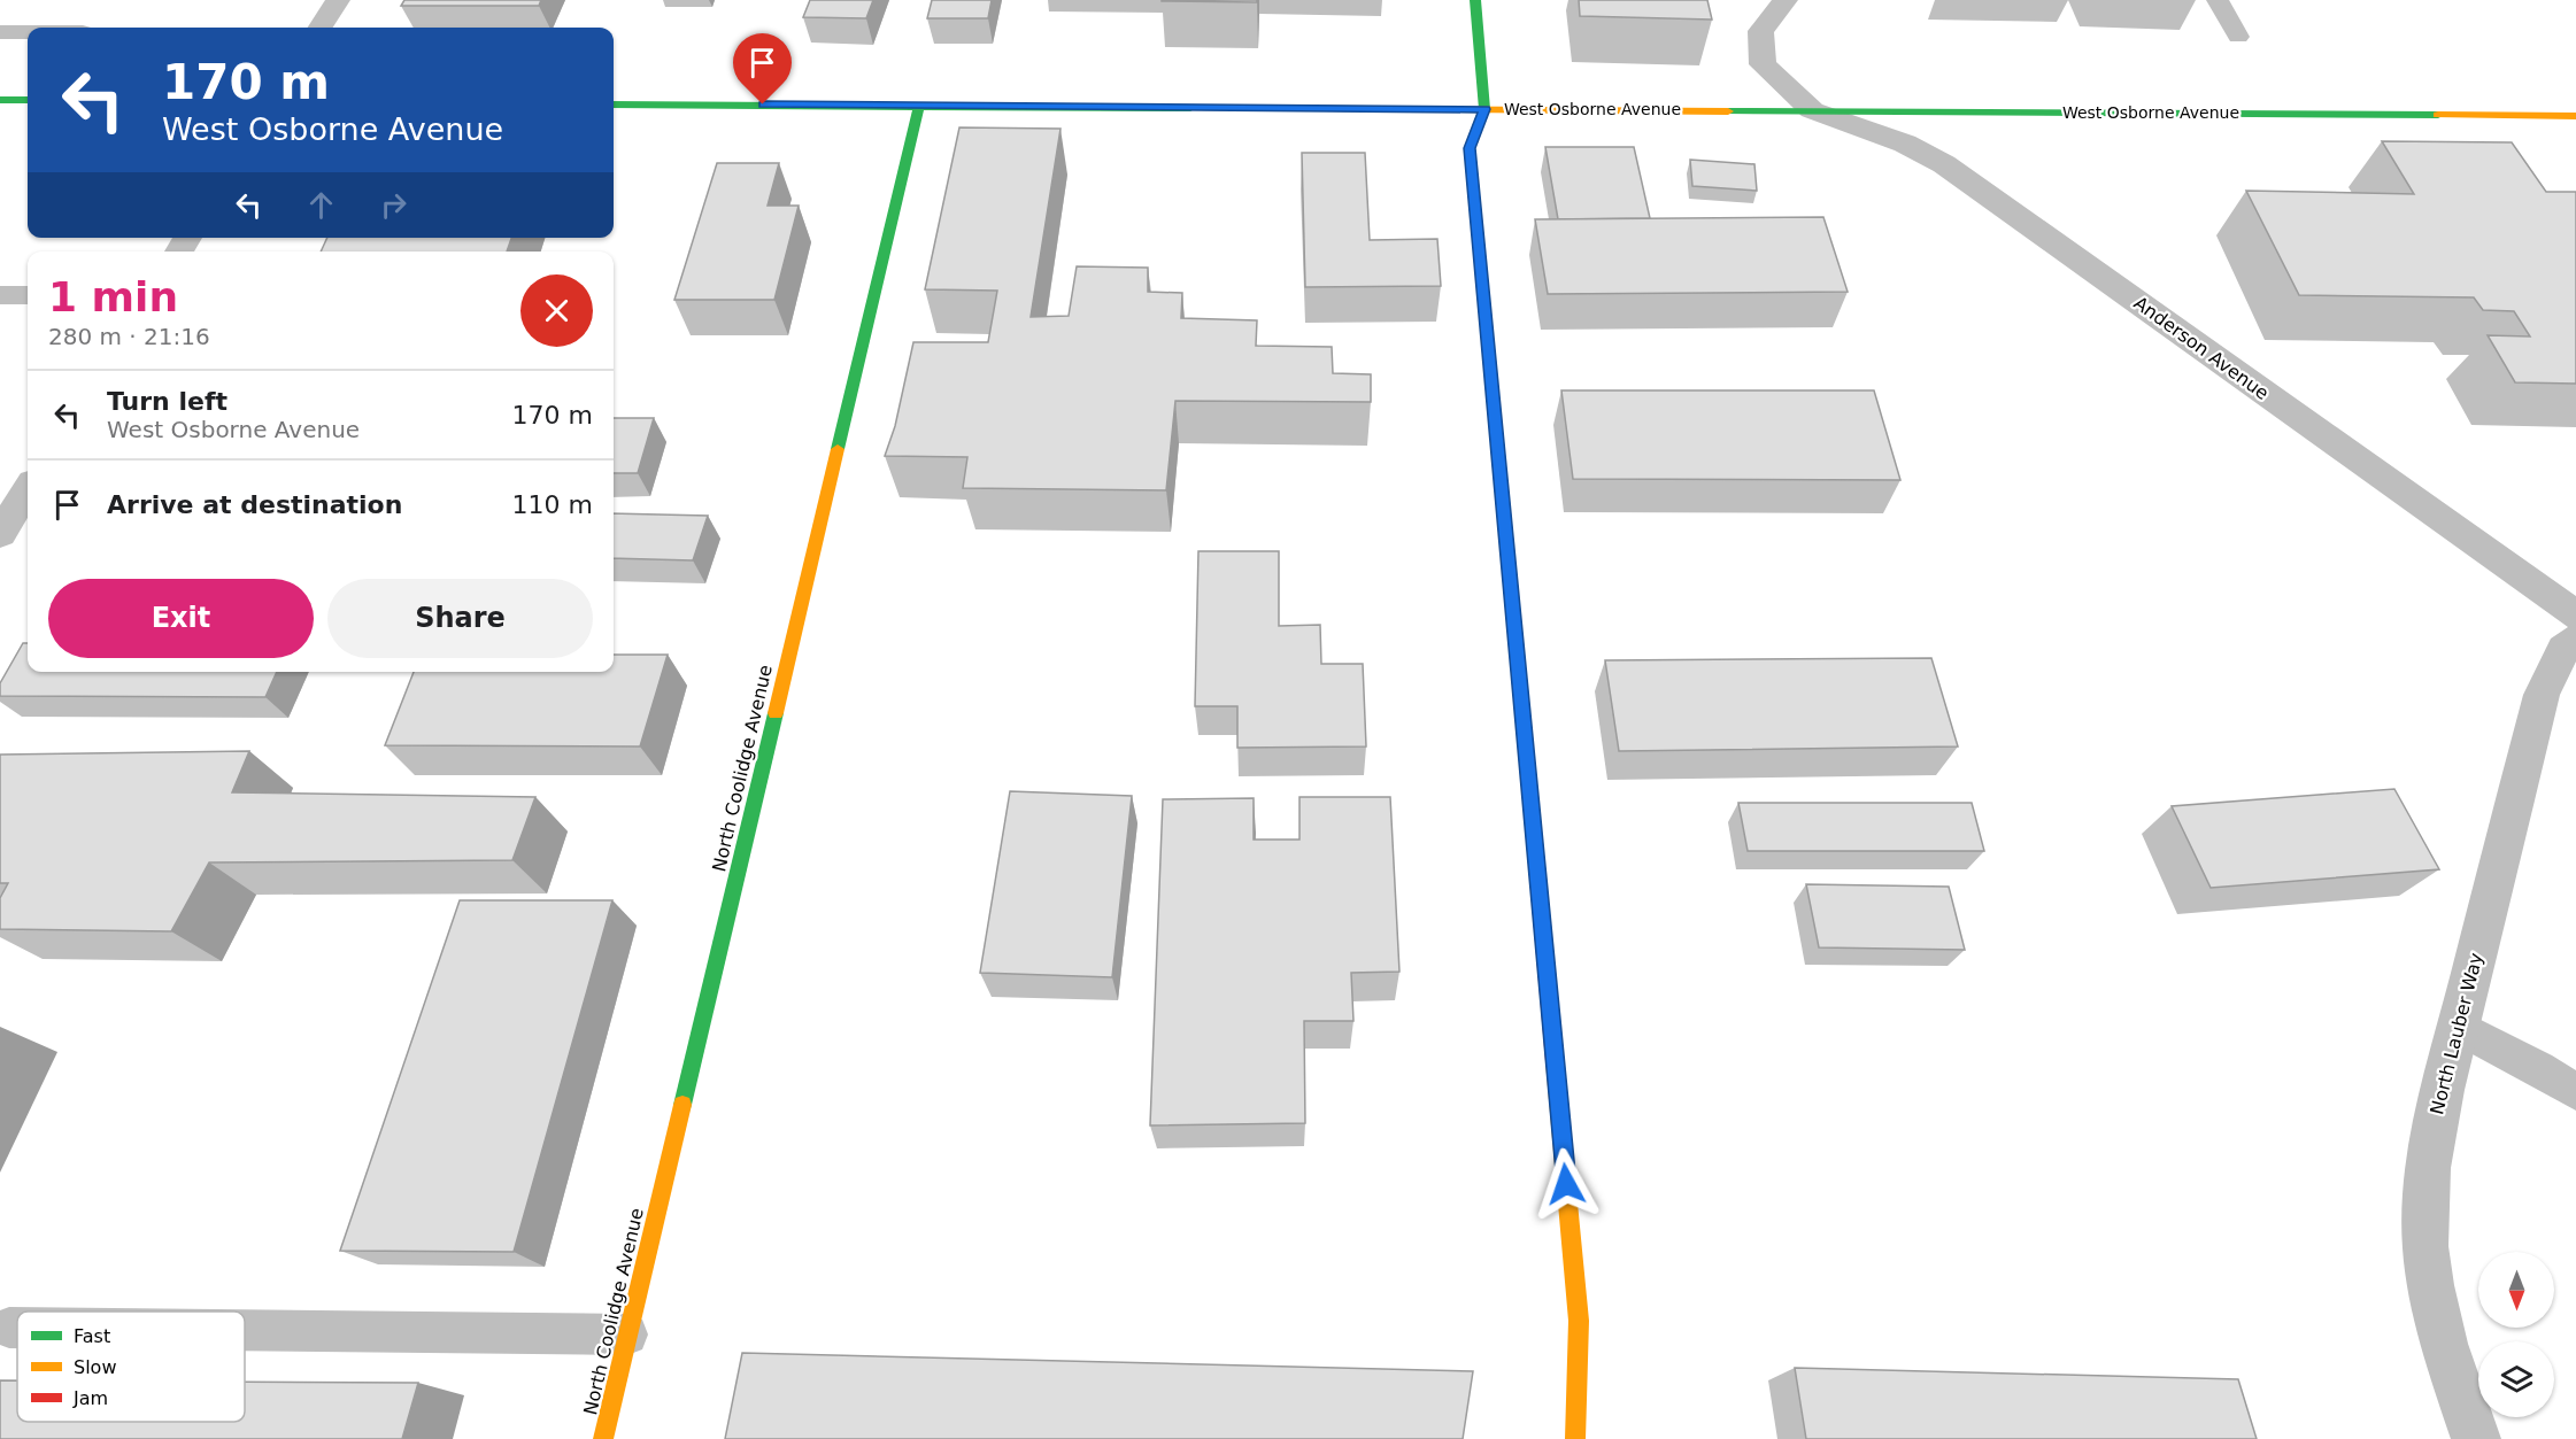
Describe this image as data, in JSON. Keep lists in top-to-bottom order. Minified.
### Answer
{"streets":{"street":["West Osborne Avenue","Anderson Avenue","North Coolidge Avenue","North Lauber Way"]},"crossings":[["West Osborne Avenue","Anderson Avenue"],["West Osborne Avenue","North Coolidge Avenue"]],"legend":["Fast","Slow","Jam"],"north":"bottom","page":{"turn":["170 m","West Osborne Avenue"],"heading":["1 min","280 m · 21:16"],"list":[{"name":"Turn left","note":"West Osborne Avenue","value":"170 m"},{"name":"Arrive at destination","value":"110 m"}],"buttons":["Exit","Share"]}}
